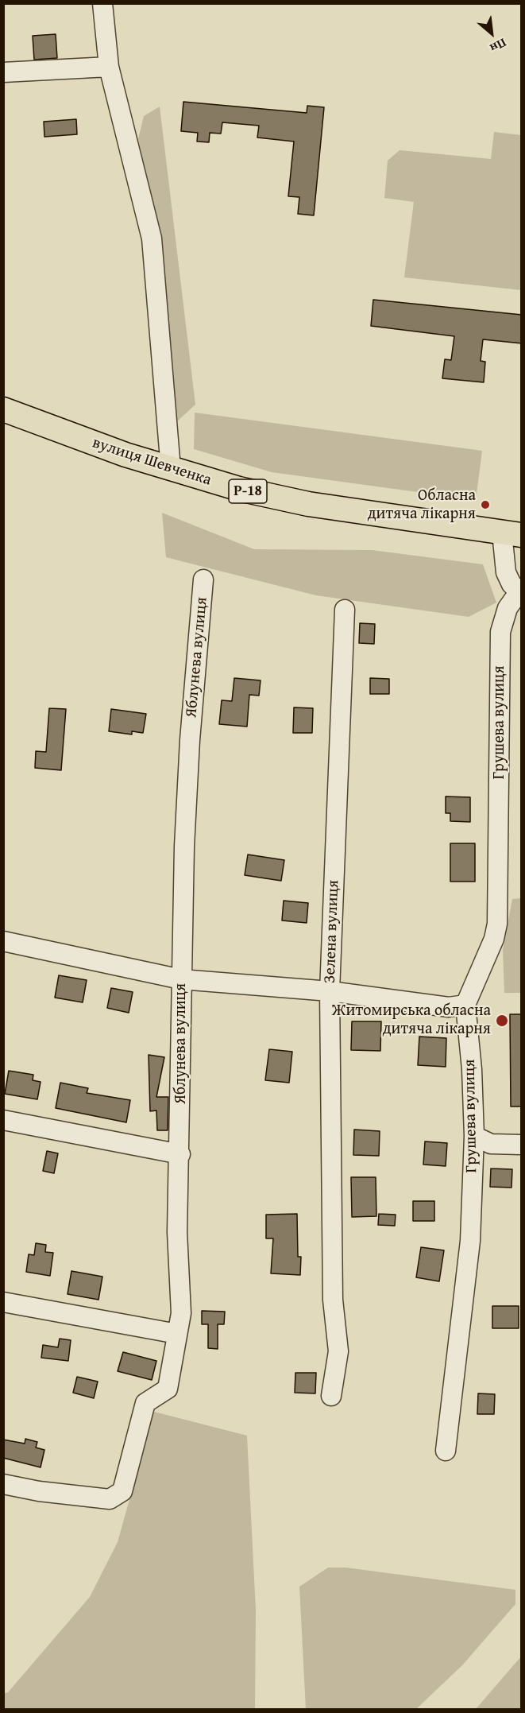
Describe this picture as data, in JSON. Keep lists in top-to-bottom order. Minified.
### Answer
{"streets":{"main road":["вулиця Шевченка","Р-18"],"street":["Яблунева вулиця","Грушева вулиця","Зелена вулиця"]},"places":["Обласна дитяча лікарня","Житомирська обласна дитяча лікарня"],"north":"bottom right"}
